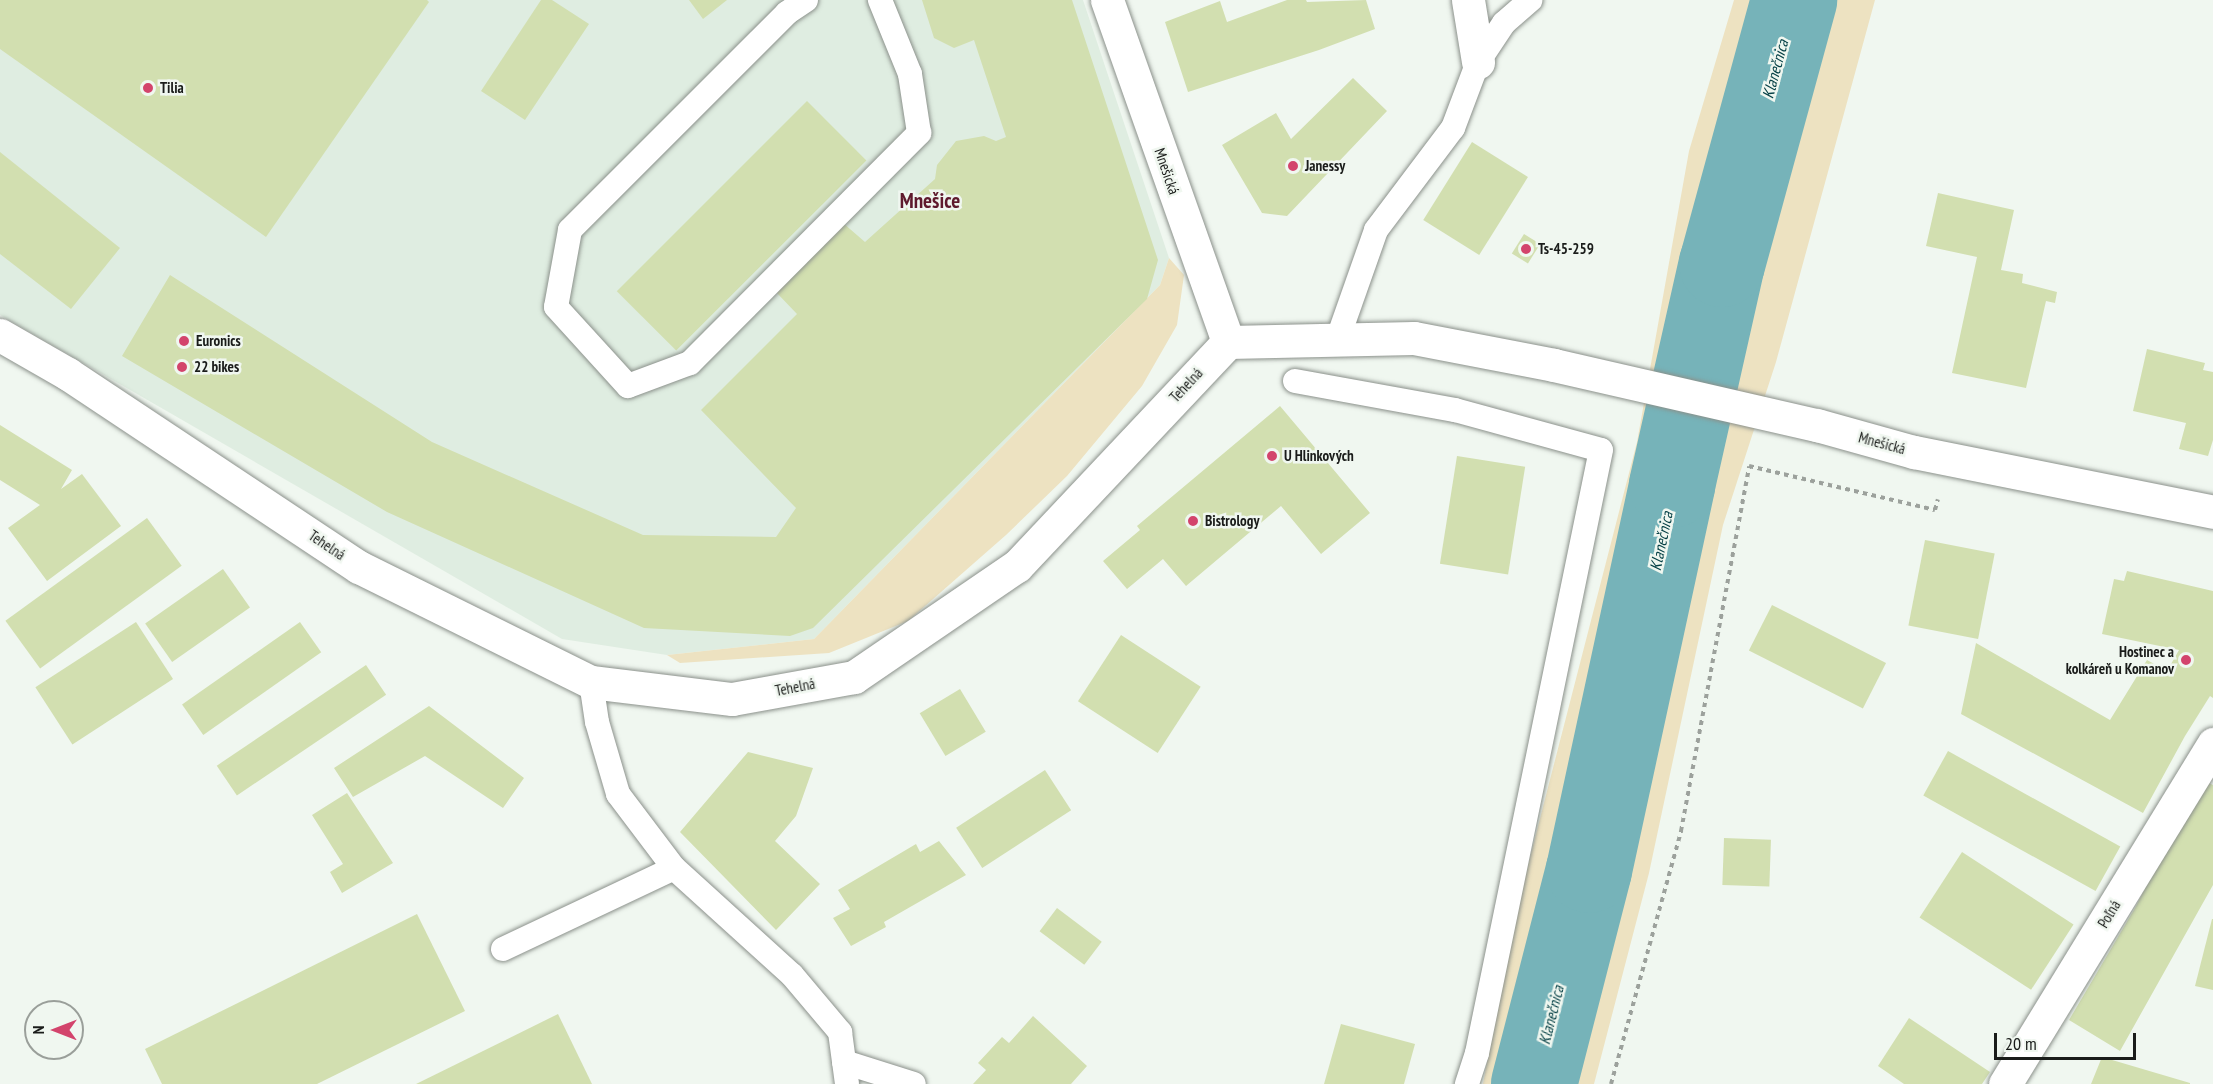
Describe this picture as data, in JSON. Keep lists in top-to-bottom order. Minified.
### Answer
{"streets":{"street":["Mnešická","Tehelná","Poľná"]},"crossings":[["Mnešická","Tehelná"]],"districts":["Mnešice"],"water":["Klanečnica"],"places":["Tilia","Janessy","Ts-45-259","Euronics","22 bikes","U Hlinkových","Bistrology","Hostinec a kolkáreň u Komanov"],"scale_bar":"20 m","north":"left"}
